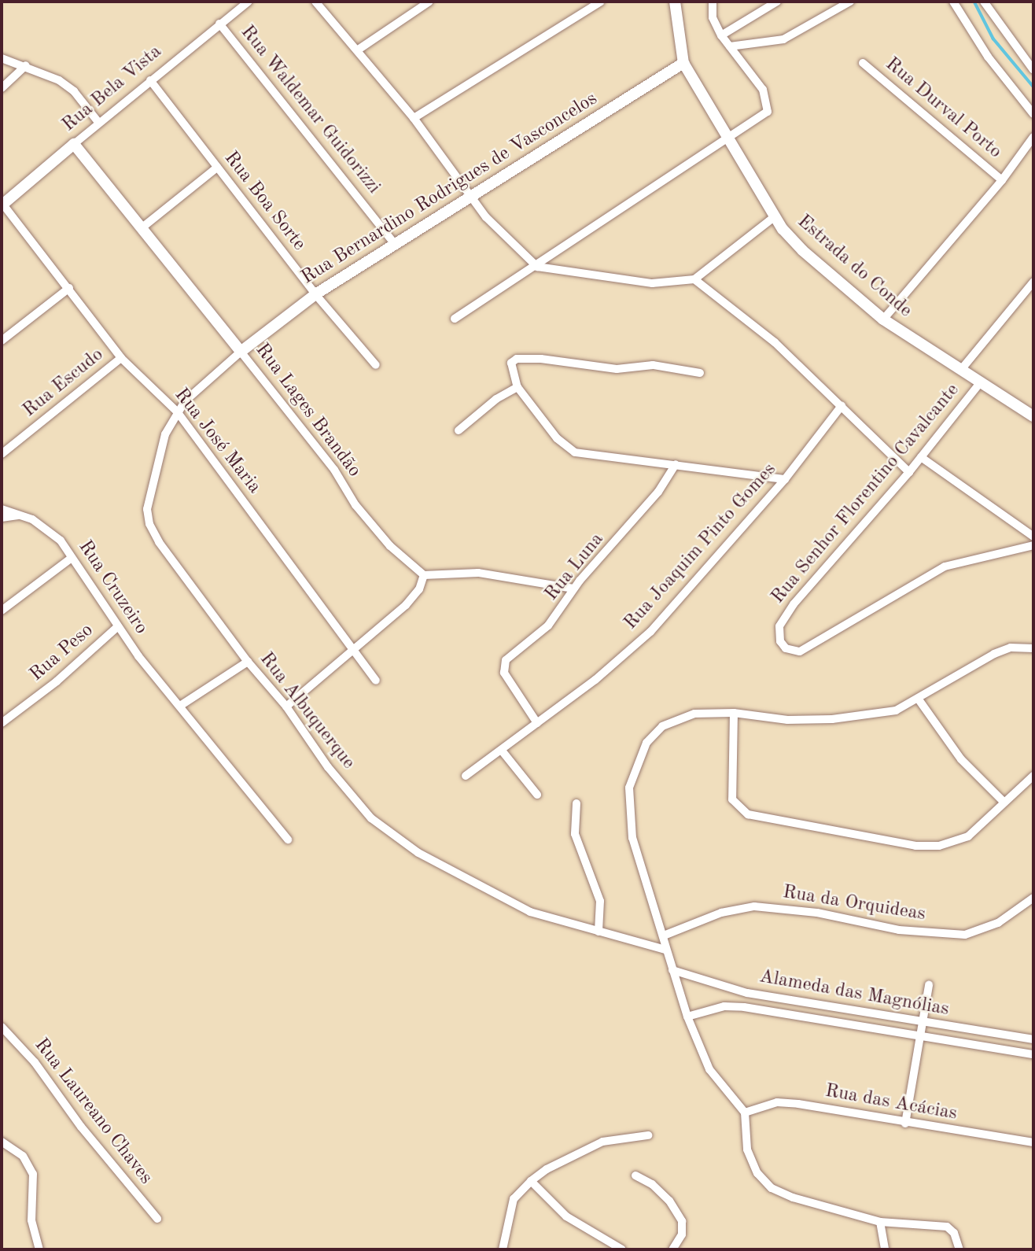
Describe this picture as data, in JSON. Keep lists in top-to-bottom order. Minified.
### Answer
{"streets":{"street":["Rua Bela Vista","Rua Durval Porto","Rua Waldemar Guidorizzi","Rua Bernardino Rodrigues de Vasconcelos","Rua Boa Sorte","Estrada do Conde","Rua Escudo","Rua Lages Brandão","Rua José Maria","Rua Senhor Florentino Cavalcante","Rua Joaquim Pinto Gomes","Rua Luna","Rua Cruzeiro","Rua Peso","Rua Albuquerque","Rua da Orquideas","Alameda das Magnólias","Rua das Acácias","Rua Laureano Chaves"]},"crossings":[["Rua Bela Vista","Rua Waldemar Guidorizzi"],["Rua Bela Vista","Rua Boa Sorte"],["Rua Bela Vista","Rua Lages Brandão"],["Rua Bela Vista","Rua José Maria"],["Rua Waldemar Guidorizzi","Rua Bernardino Rodrigues de Vasconcelos"],["Rua Bernardino Rodrigues de Vasconcelos","Rua Boa Sorte"],["Rua Bernardino Rodrigues de Vasconcelos","Estrada do Conde"],["Rua Bernardino Rodrigues de Vasconcelos","Rua Lages Brandão"],["Rua Bernardino Rodrigues de Vasconcelos","Rua Albuquerque"],["Estrada do Conde","Rua Senhor Florentino Cavalcante"],["Rua Escudo","Rua José Maria"],["Rua Lages Brandão","Rua Albuquerque"],["Rua José Maria","Rua Albuquerque"],["Rua Joaquim Pinto Gomes","Rua Luna"],["Rua Cruzeiro","Rua Peso"]]}
